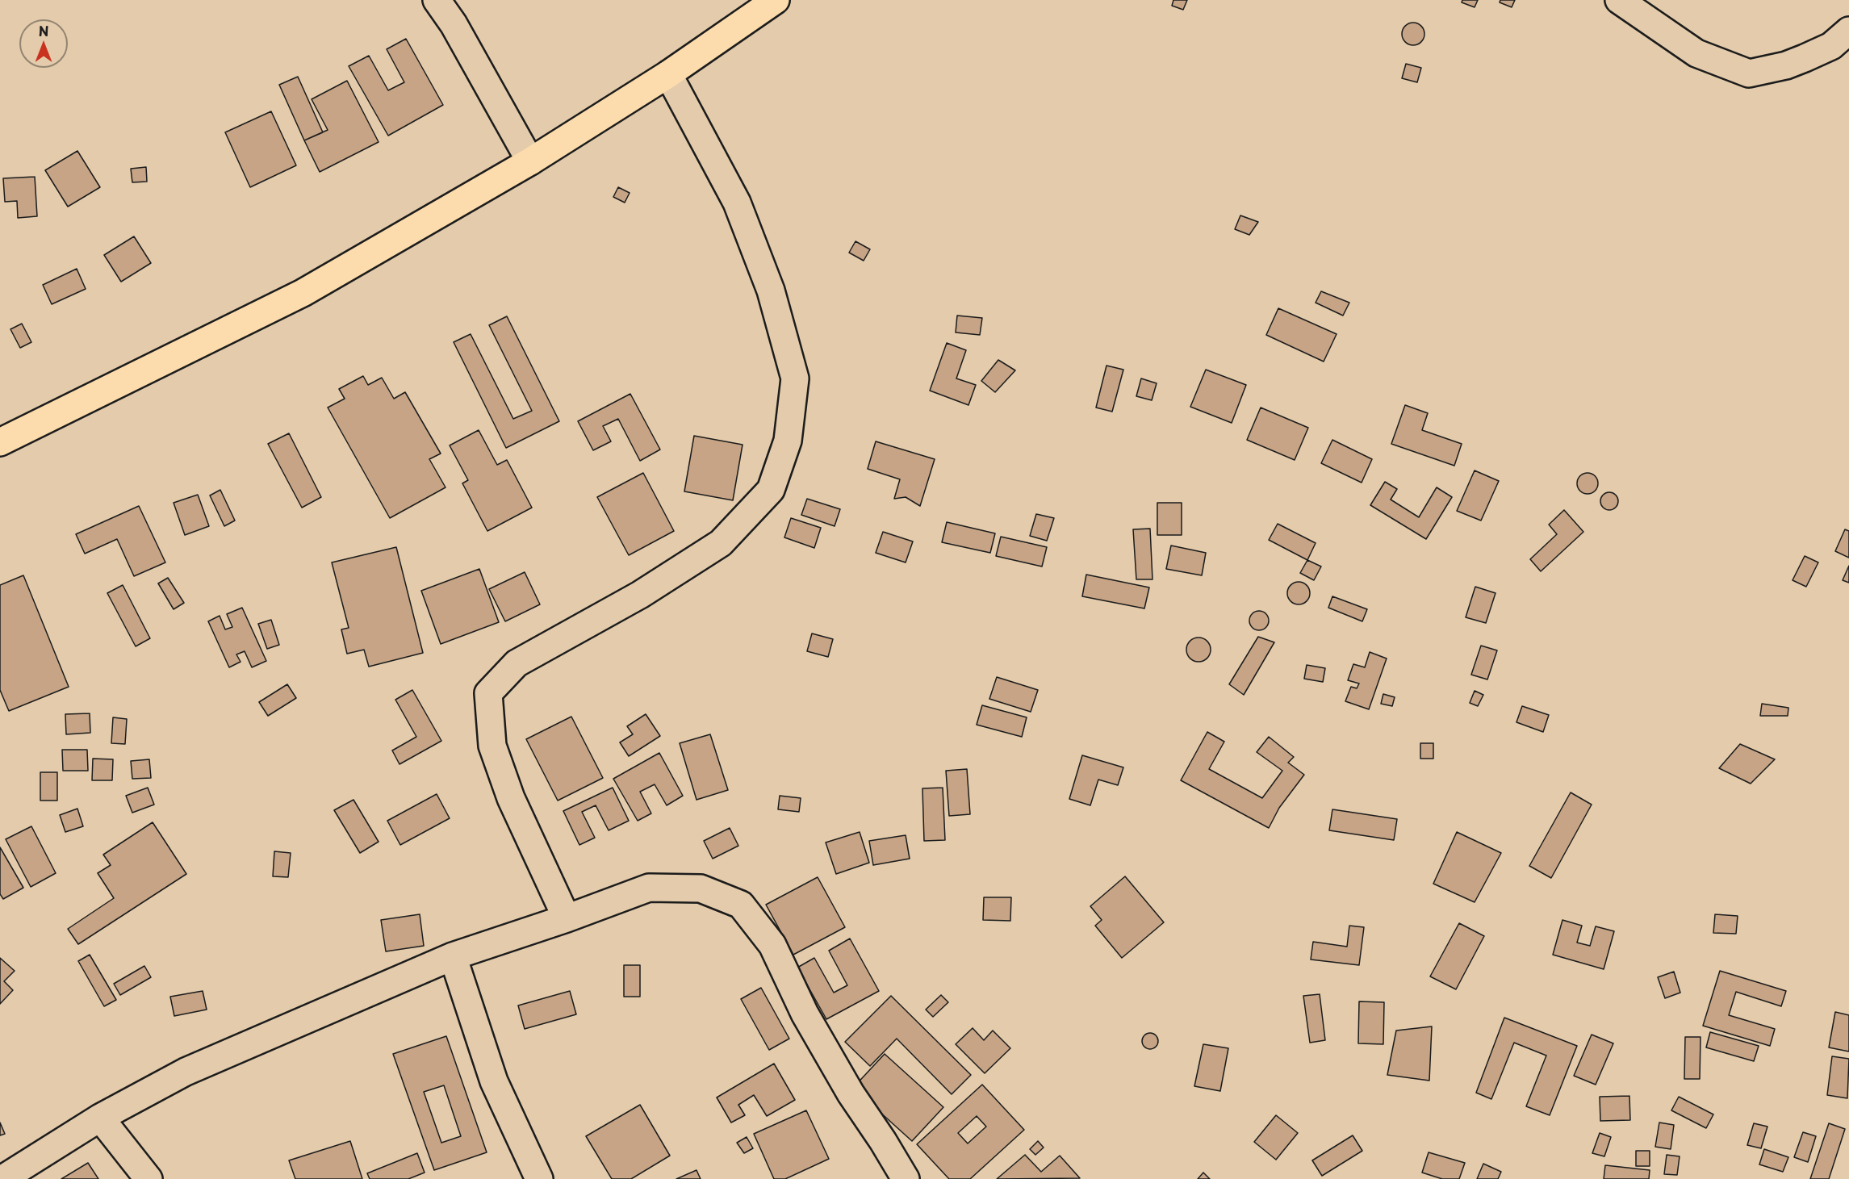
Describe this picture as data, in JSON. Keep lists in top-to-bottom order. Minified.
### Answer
{"north":"top"}
